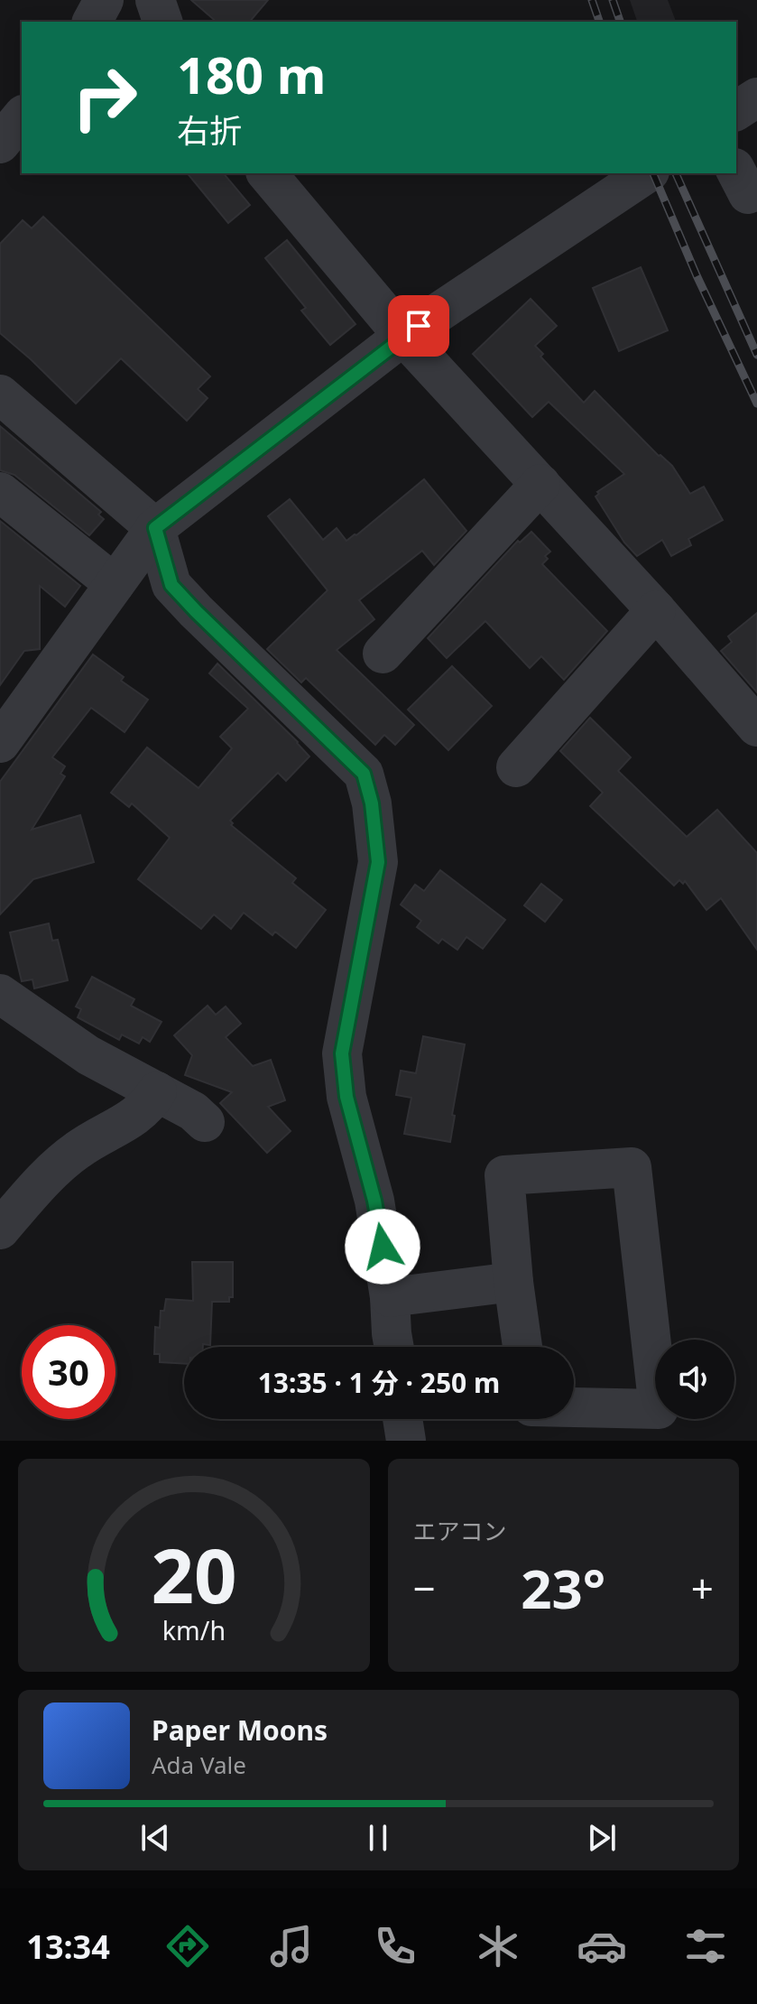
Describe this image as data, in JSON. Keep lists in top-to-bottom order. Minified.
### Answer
{"page":{"turn":["180 m","右折"],"limit":"30","trip":"13:35 · 1 分 · 250 m","tile":"エアコン","heat":["−","23°","+"],"song":["Paper Moons","Ada Vale"],"tabs":"13:34","gauge":["20","km/h"]}}
